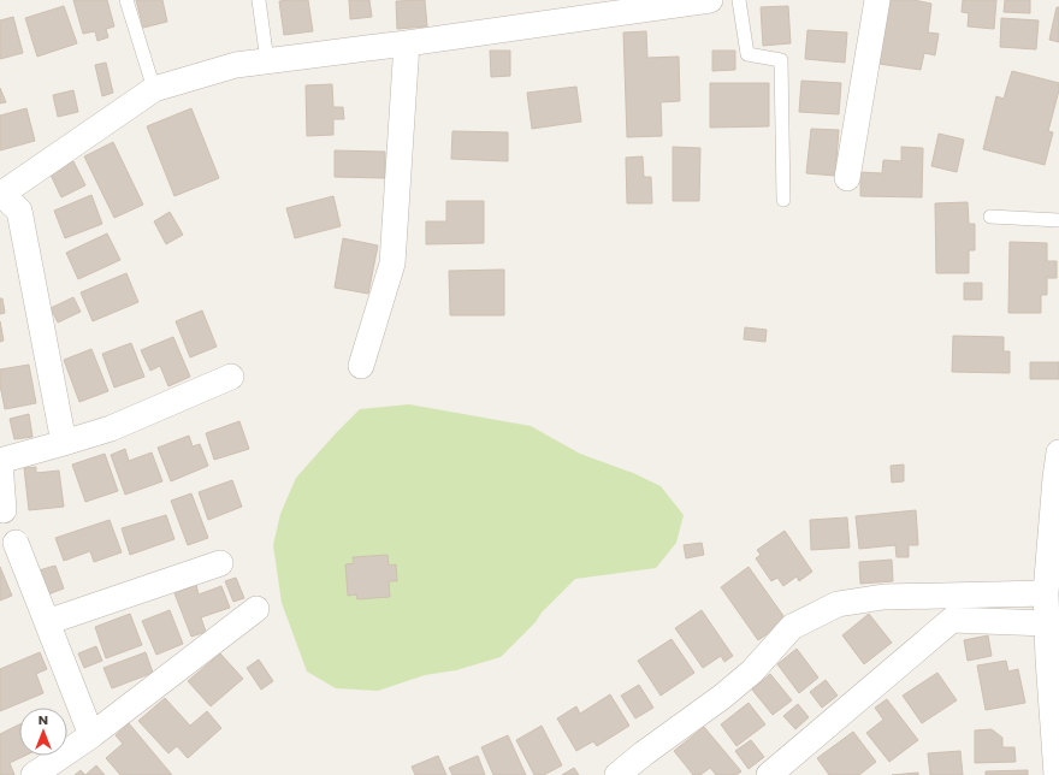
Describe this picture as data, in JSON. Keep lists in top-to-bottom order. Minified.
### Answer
{"north":"top"}
